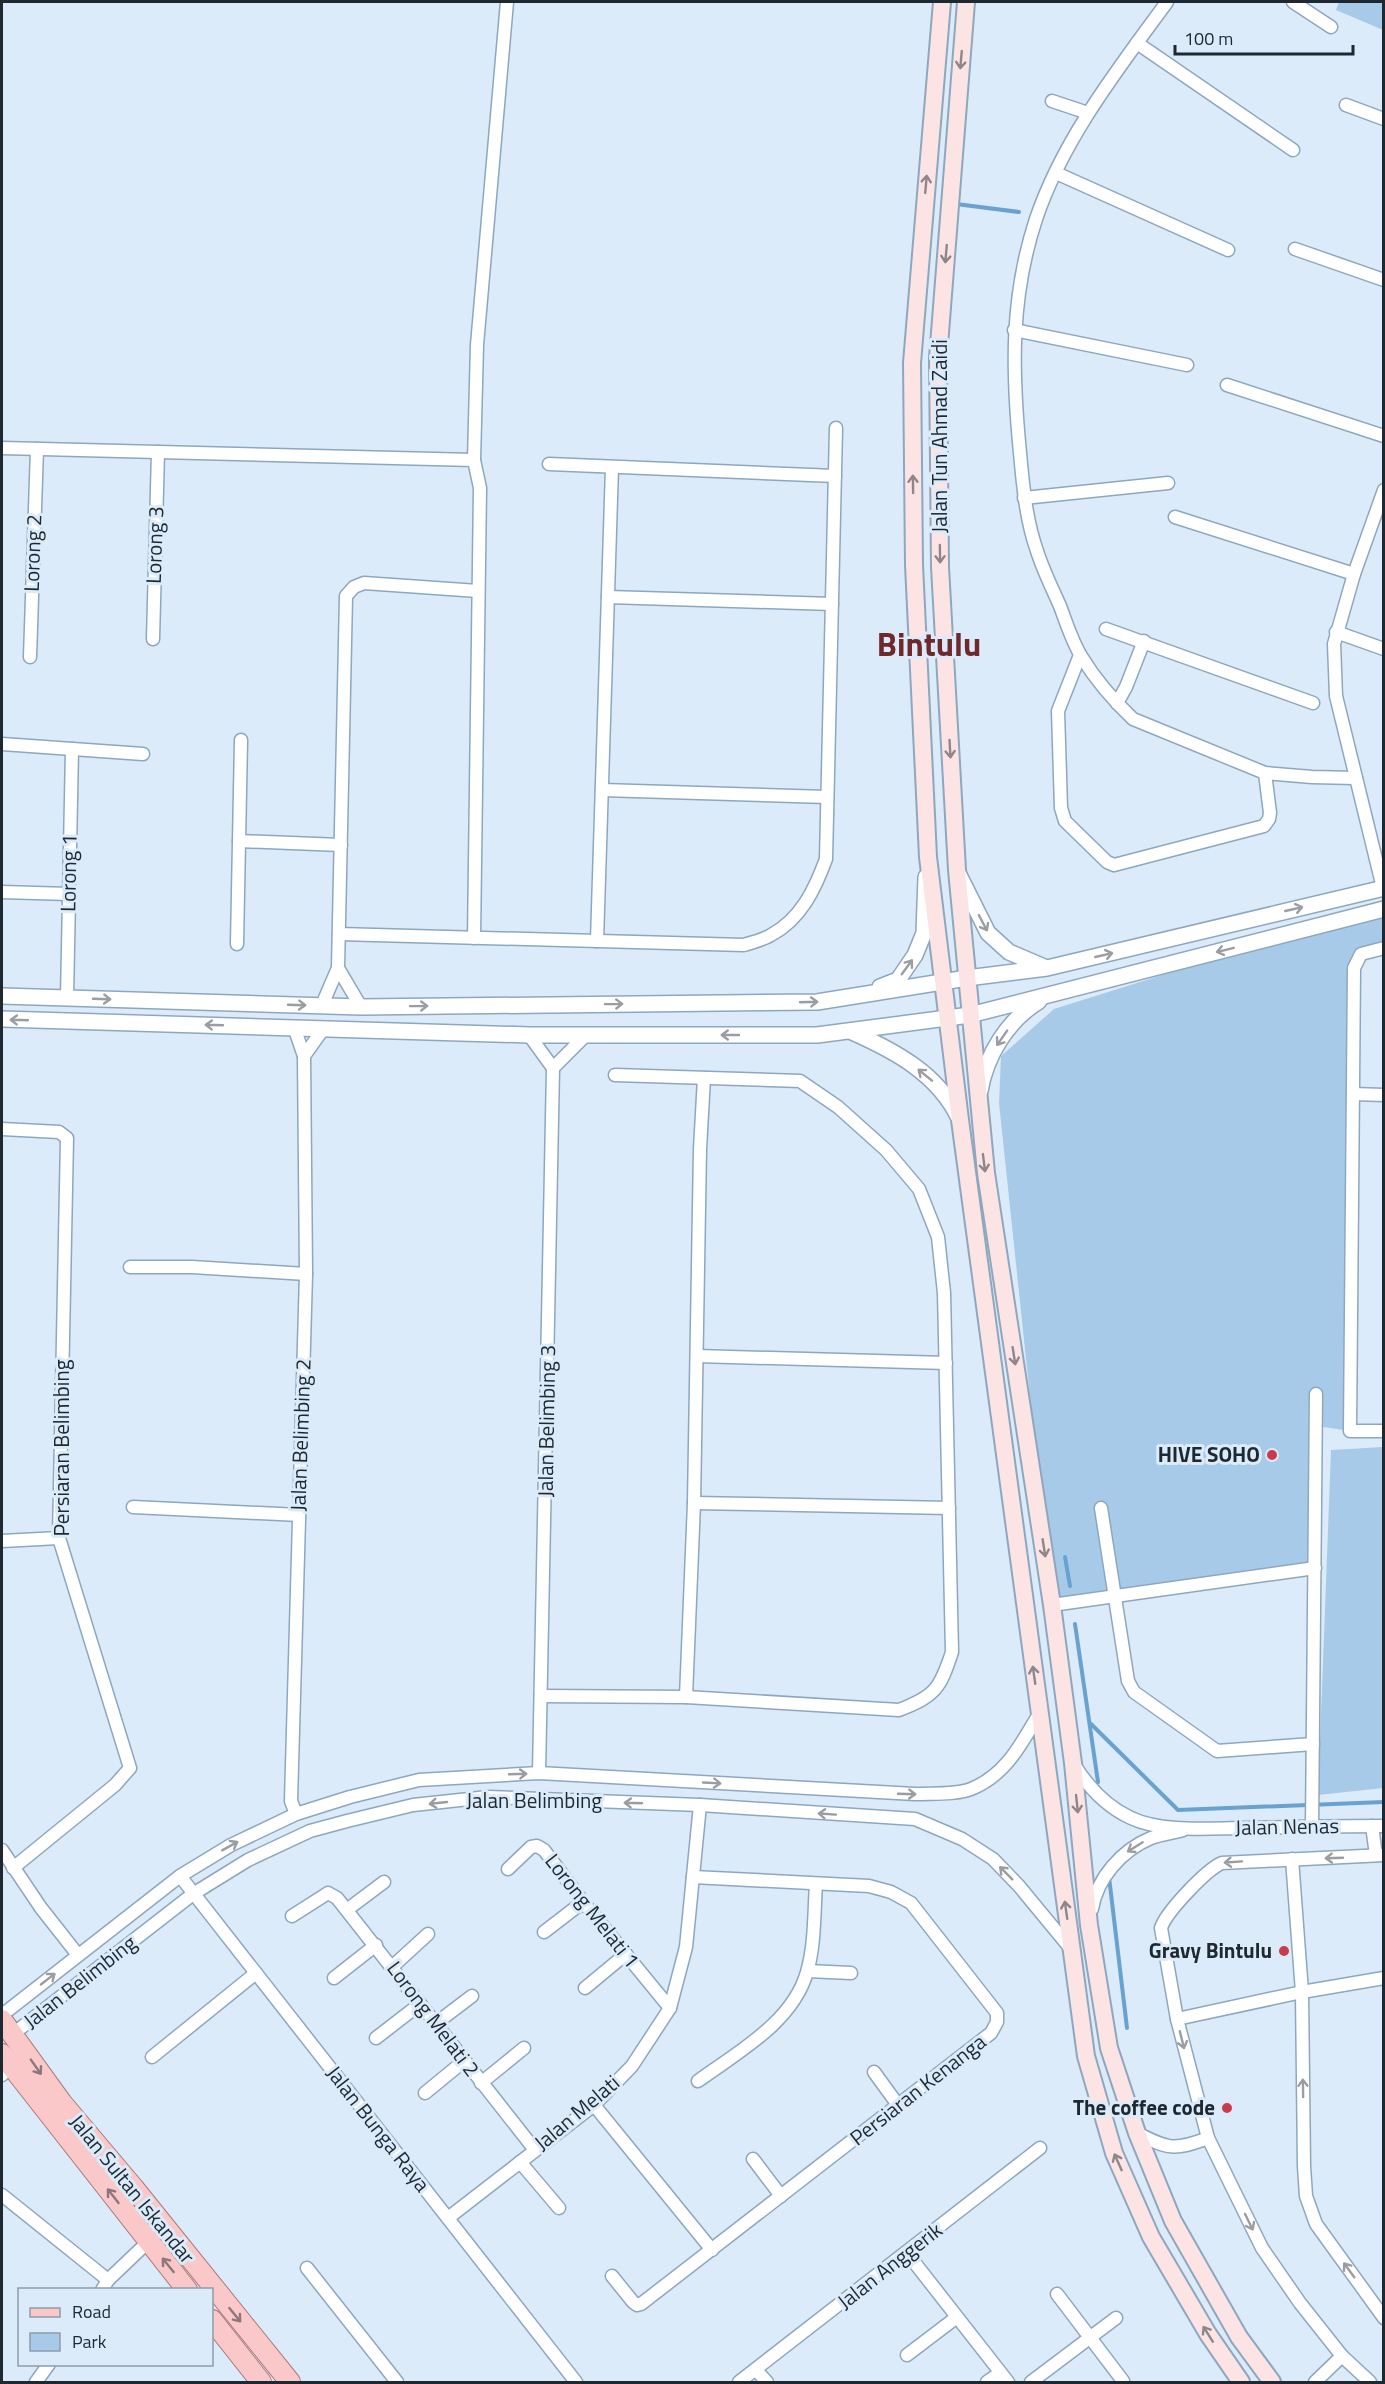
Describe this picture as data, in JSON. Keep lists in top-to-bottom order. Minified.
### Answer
{"streets":{"main road":["Jalan Tun Ahmad Zaidi","Jalan Sultan Iskandar"],"street":["Lorong 3","Lorong 2","Lorong 1","Jalan Belimbing 3","Jalan Belimbing 2","Persiaran Belimbing","Jalan Belimbing","Jalan Nenas","Lorong Melati 1","Lorong Melati 2","Persiaran Kenanga","Jalan Melati","Jalan Bunga Raya","Jalan Anggerik"]},"crossings":[["Jalan Tun Ahmad Zaidi","Jalan Belimbing"],["Jalan Tun Ahmad Zaidi","Jalan Nenas"],["Jalan Belimbing 3","Jalan Belimbing"],["Jalan Belimbing 2","Jalan Belimbing"],["Persiaran Belimbing","Jalan Belimbing"],["Jalan Belimbing","Jalan Melati"],["Jalan Belimbing","Jalan Bunga Raya"],["Jalan Belimbing","Jalan Sultan Iskandar"],["Lorong Melati 1","Jalan Melati"],["Lorong Melati 2","Jalan Melati"],["Persiaran Kenanga","Jalan Melati"],["Jalan Melati","Jalan Bunga Raya"]],"districts":["Bintulu"],"places":["HIVE SOHO","Gravy Bintulu","The coffee code"],"legend":["Road","Park"],"scale_bar":"100 m"}
